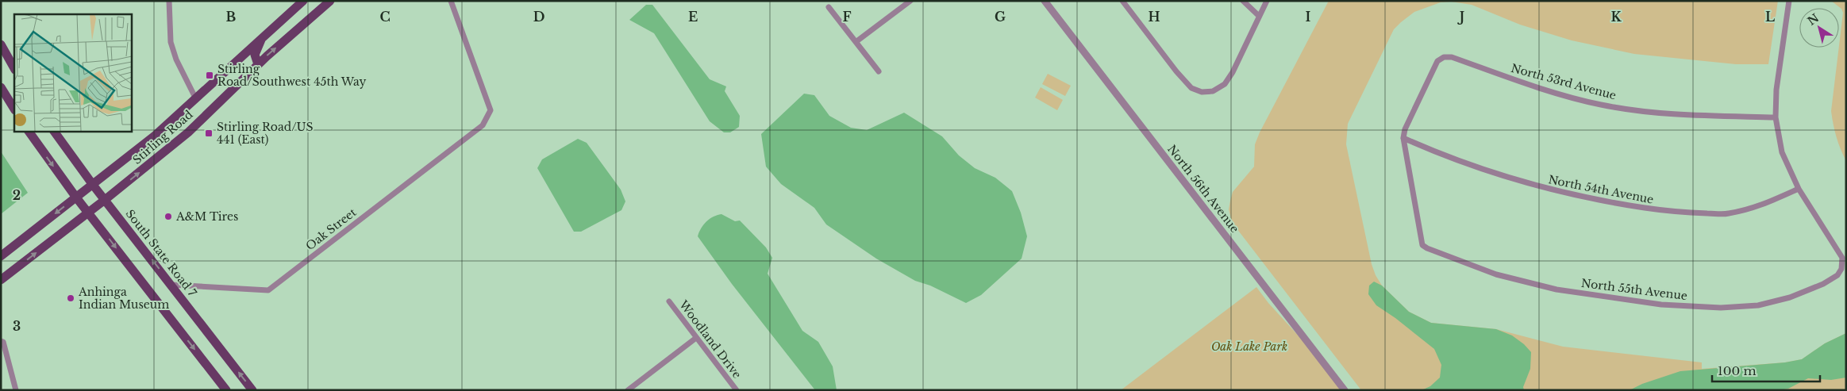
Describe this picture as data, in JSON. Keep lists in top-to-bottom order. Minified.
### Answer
{"streets":{"main road":["Stirling Road","South State Road 7"],"street":["North 53rd Avenue","North 56th Avenue","North 54th Avenue","Oak Street","North 55th Avenue","Woodland Drive"]},"crossings":[["North 53rd Avenue","North 54th Avenue"],["North 53rd Avenue","North 55th Avenue"],["Stirling Road","South State Road 7"],["North 54th Avenue","North 55th Avenue"],["Oak Street","South State Road 7"]],"parks":["Oak Lake Park"],"places":{"transit":["Stirling Road/Southwest 45th Way","Stirling Road/US 441 (East)"],"other":["A&M Tires","Anhinga Indian Museum"]},"scale_bar":"100 m","north":"top left","grid":{"columns":["B","C","D","E","F","G","H","I","J","K","L"],"rows":["2","3"]}}
